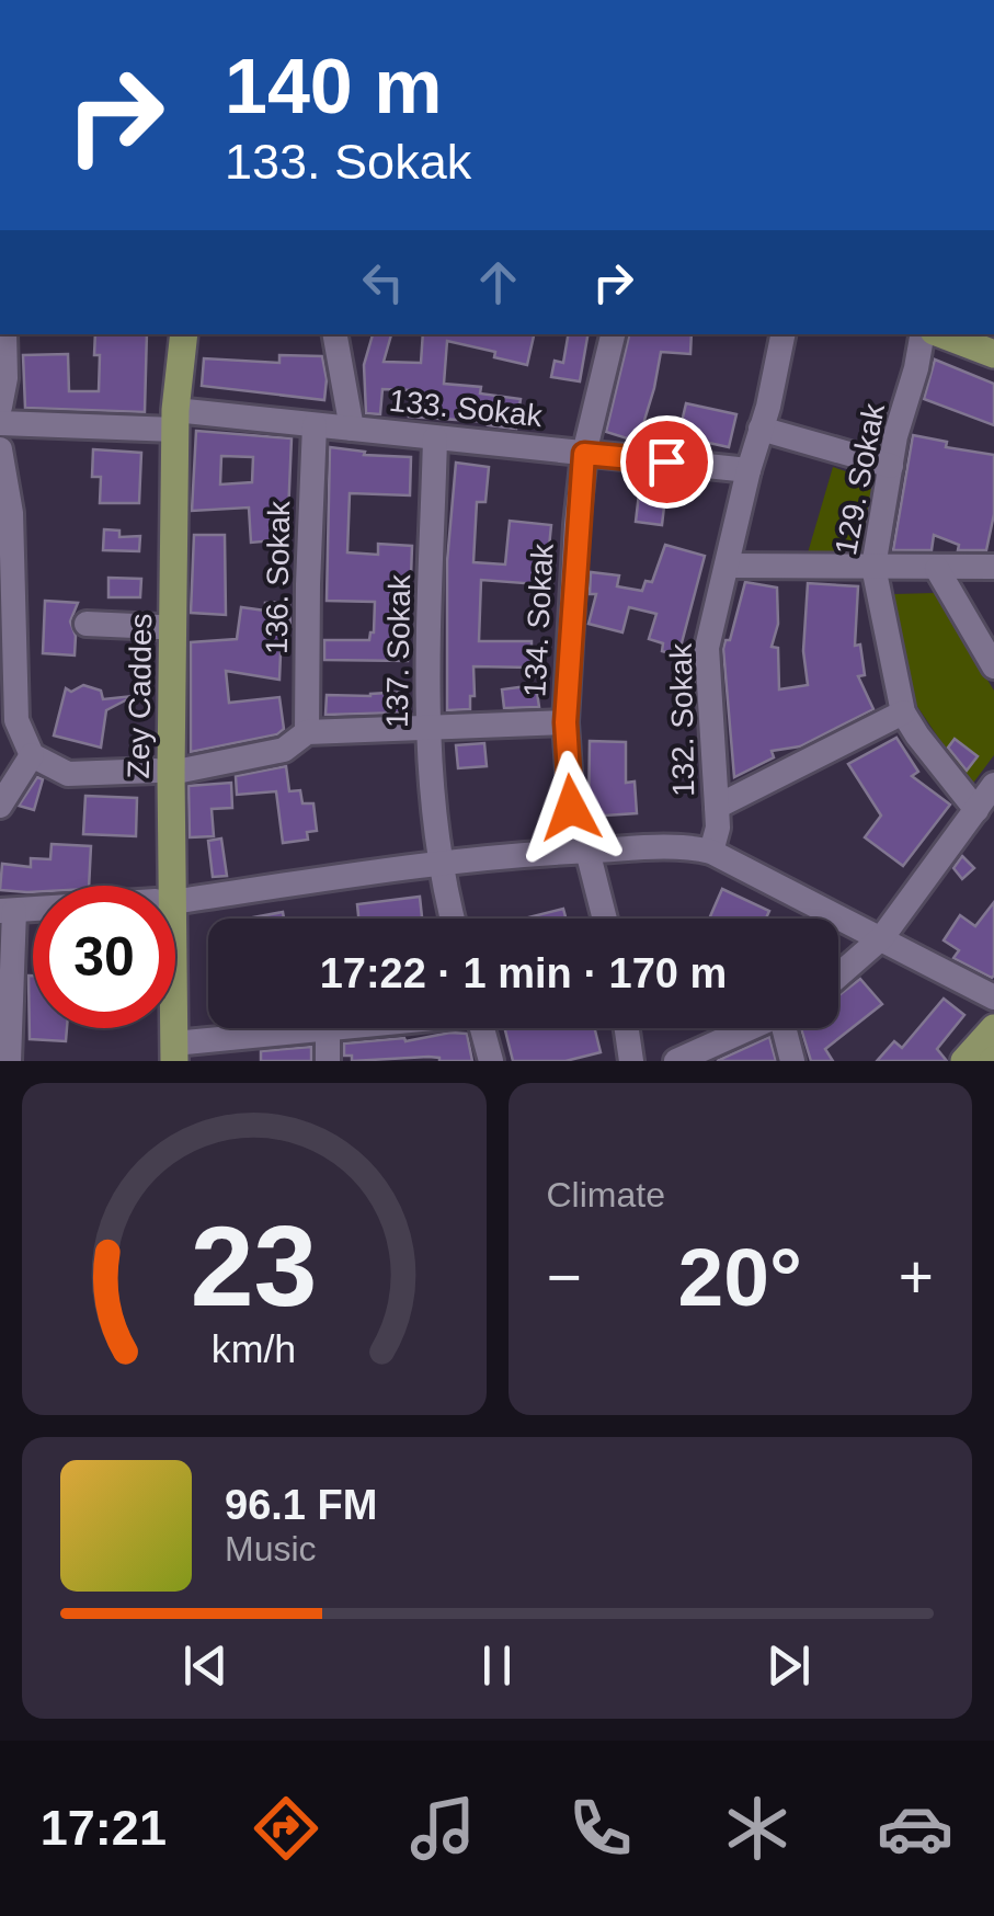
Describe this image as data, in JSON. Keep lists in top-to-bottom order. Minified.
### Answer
{"streets":{"main road":["Zey Caddes"],"street":["133. Sokak","129. Sokak","136. Sokak","134. Sokak","137. Sokak","132. Sokak"]},"crossings":[["133. Sokak","136. Sokak"],["133. Sokak","134. Sokak"],["133. Sokak","137. Sokak"],["133. Sokak","Zey Caddes"],["133. Sokak","132. Sokak"]],"page":{"turn":["140 m","133. Sokak"],"limit":"30","trip":"17:22 · 1 min · 170 m","tile":"Climate","heat":["−","20°","+"],"song":["96.1 FM","Music"],"tabs":"17:21","gauge":["23","km/h"]}}
